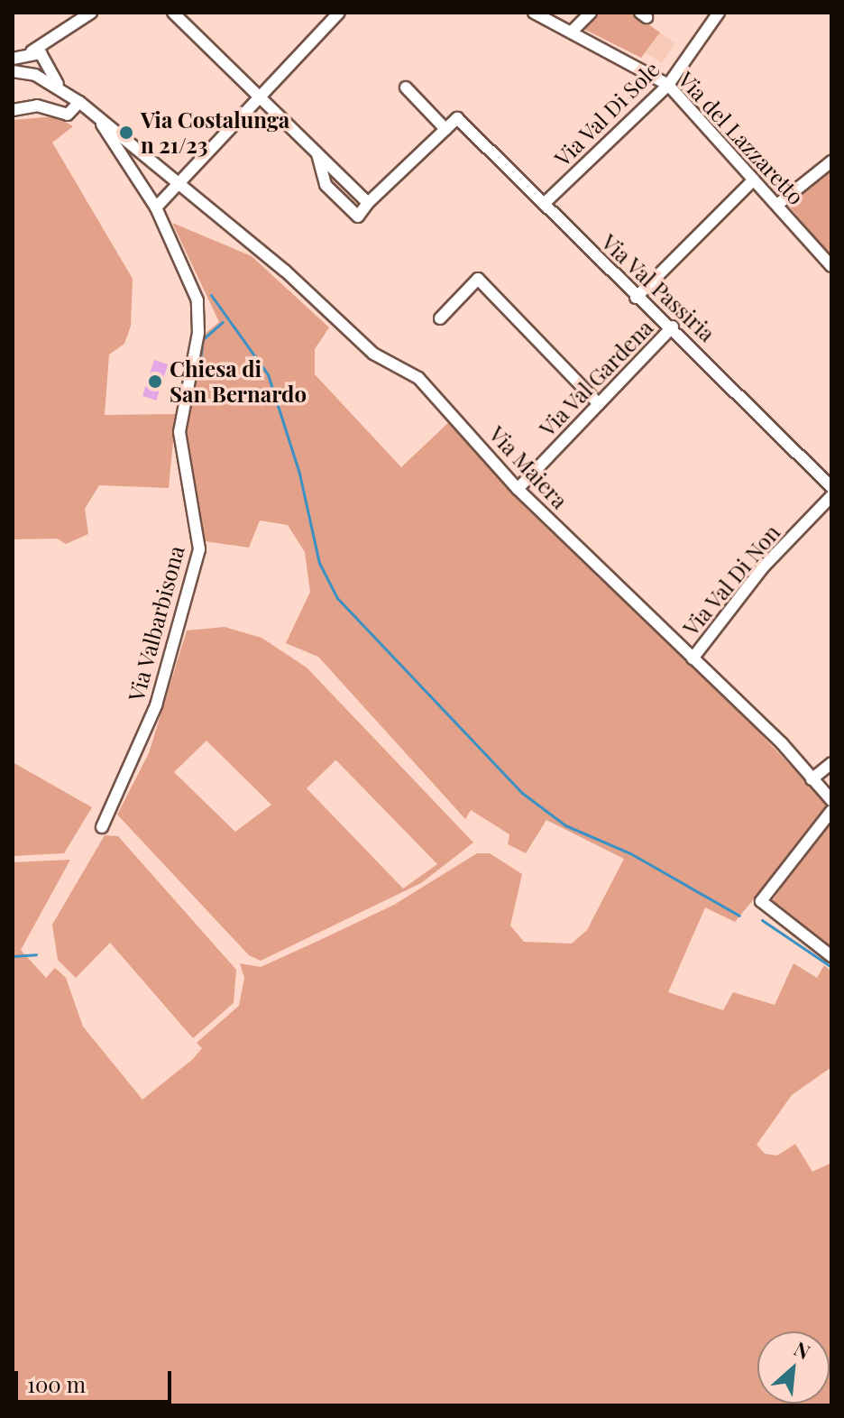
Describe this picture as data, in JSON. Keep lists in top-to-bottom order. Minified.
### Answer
{"streets":{"street":["Via Val Di Sole","Via del Lazzaretto","Via Val Passiria","Via Val Gardena","Via Maiera","Via Val Di Non","Via Valbarbisona"]},"crossings":[["Via Val Di Sole","Via del Lazzaretto"],["Via Val Di Sole","Via Val Passiria"],["Via del Lazzaretto","Via Val Gardena"],["Via Val Passiria","Via Val Gardena"],["Via Val Gardena","Via Maiera"],["Via Maiera","Via Val Di Non"]],"places":["Via Costalunga n 21/23","Chiesa di San Bernardo"],"scale_bar":"100 m","north":"top right"}
